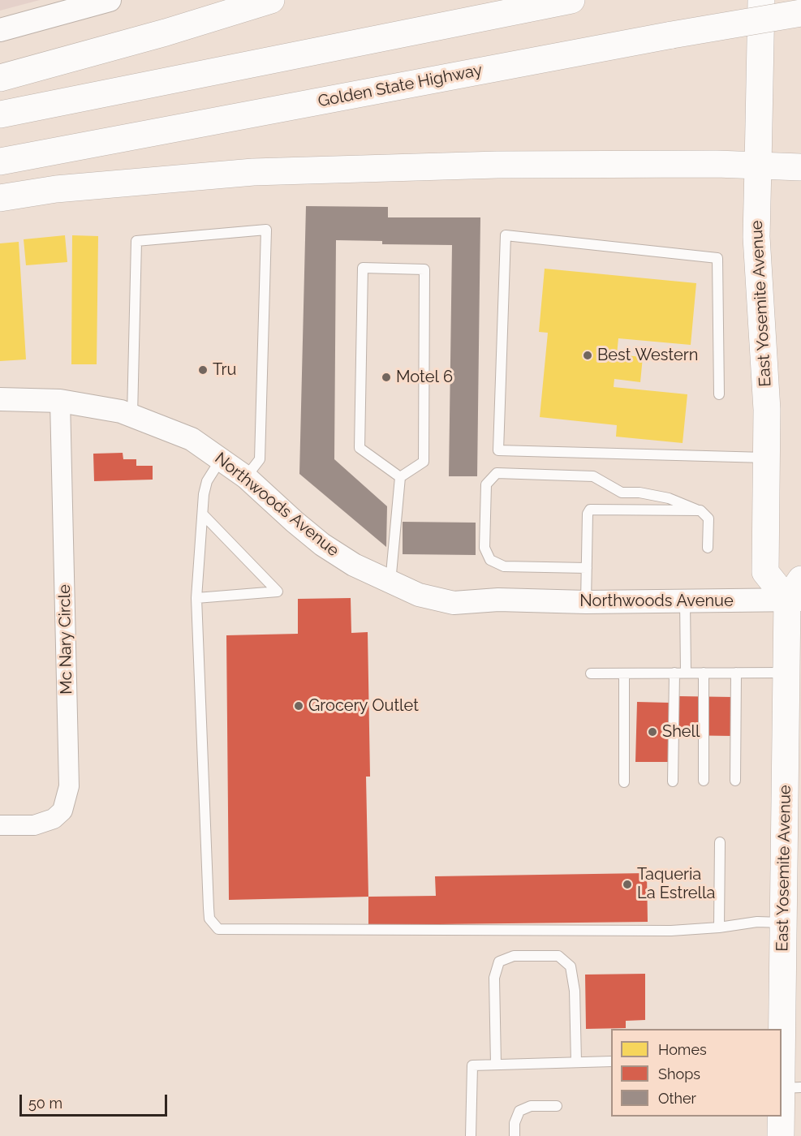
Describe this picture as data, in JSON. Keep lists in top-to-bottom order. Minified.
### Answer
{"streets":{"main road":["Golden State Highway","East Yosemite Avenue"],"street":["Northwoods Avenue","Mc Nary Circle"]},"crossings":[["East Yosemite Avenue","Northwoods Avenue"],["Northwoods Avenue","Mc Nary Circle"]],"places":["Best Western","Tru","Motel 6","Grocery Outlet","Shell","Taqueria La Estrella"],"legend":["Homes","Shops","Other"],"scale_bar":"50 m"}
